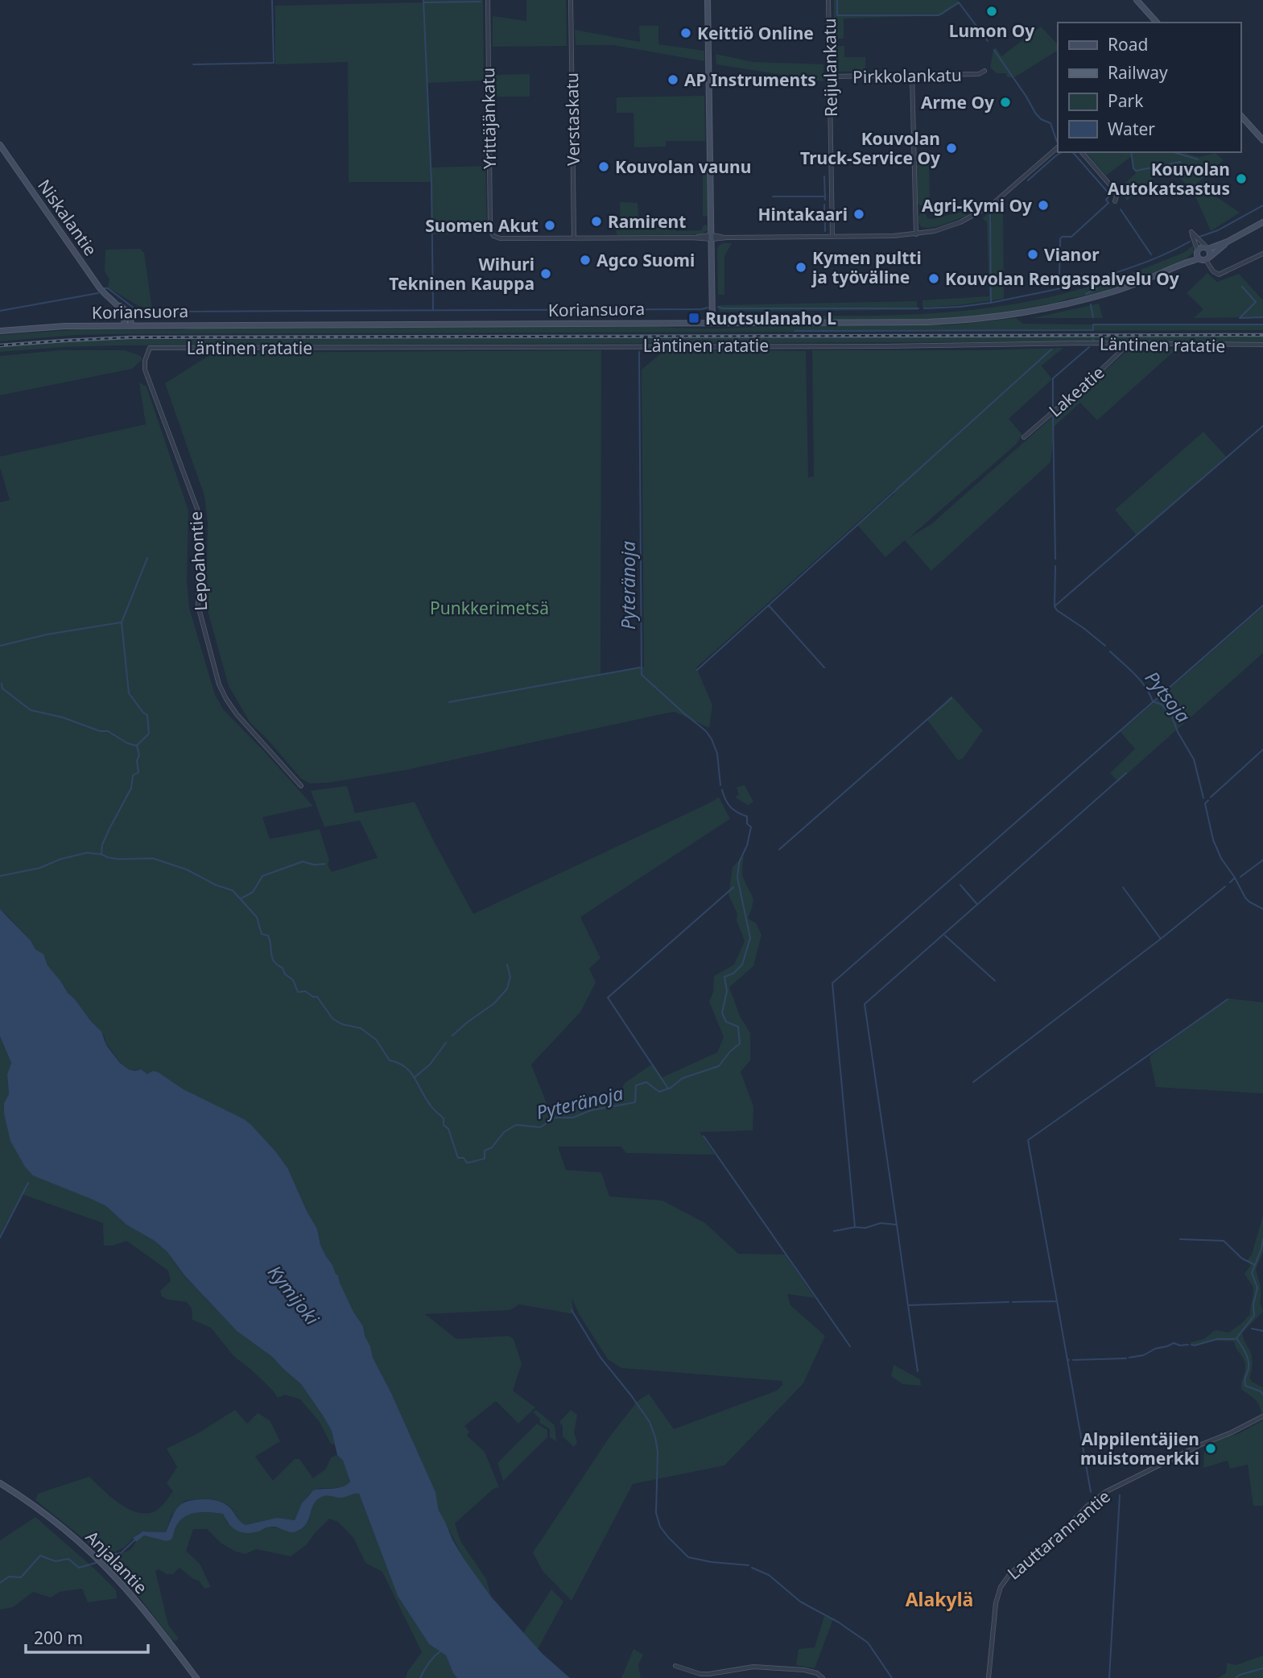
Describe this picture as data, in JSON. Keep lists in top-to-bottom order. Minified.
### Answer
{"streets":{"main road":["Niskalantie","Koriansuora","Anjalantie"],"street":["Reijulankatu","Pirkkolankatu","Yrittäjänkatu","Verstaskatu","Läntinen ratatie","Lakeatie","Lepoahontie","Lauttarannantie"]},"crossings":[["Reijulankatu","Pirkkolankatu"],["Yrittäjänkatu","Verstaskatu"],["Niskalantie","Koriansuora"],["Läntinen ratatie","Lakeatie"],["Läntinen ratatie","Lepoahontie"]],"districts":["Alakylä"],"water":["Pyteränoja","Pytsoja","Kymijoki"],"parks":["Punkkerimetsä"],"places":{"other":["Lumon Oy","Keittiö Online","AP Instruments","Arme Oy","Kouvolan Truck-Service Oy","Kouvolan vaunu","Kouvolan Autokatsastus","Agri-Kymi Oy","Hintakaari","Ramirent","Suomen Akut","Vianor","Agco Suomi","Kymen pultti ja työväline","Wihuri Tekninen Kauppa","Kouvolan Rengaspalvelu Oy","Alppilentäjien muistomerkki"],"transit":["Ruotsulanaho L"]},"legend":["Road","Railway","Park","Water"],"scale_bar":"200 m"}
